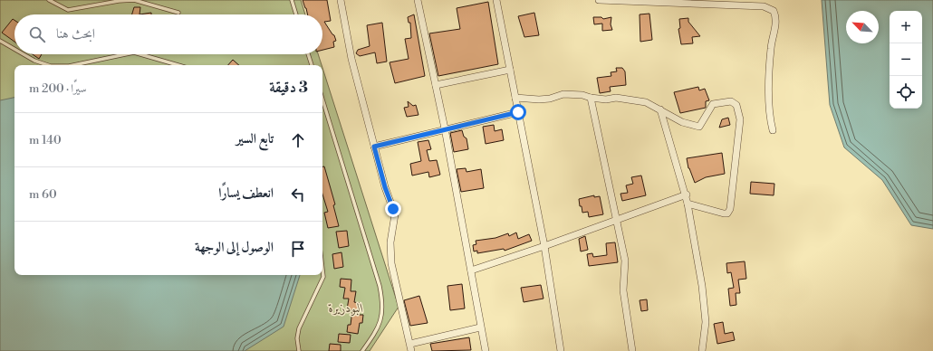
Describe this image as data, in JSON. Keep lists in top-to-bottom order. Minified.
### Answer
{"parks":["البودزيرة"],"north":"top left","page":{"map_buttons":["+","−"],"search":"ابحث هنا","heading":["3 دقيقة","سيرًا · 200 m"],"list":[["تابع السير","140 m"],["انعطف يسارًا","60 m"],"الوصول إلى الوجهة"]}}
